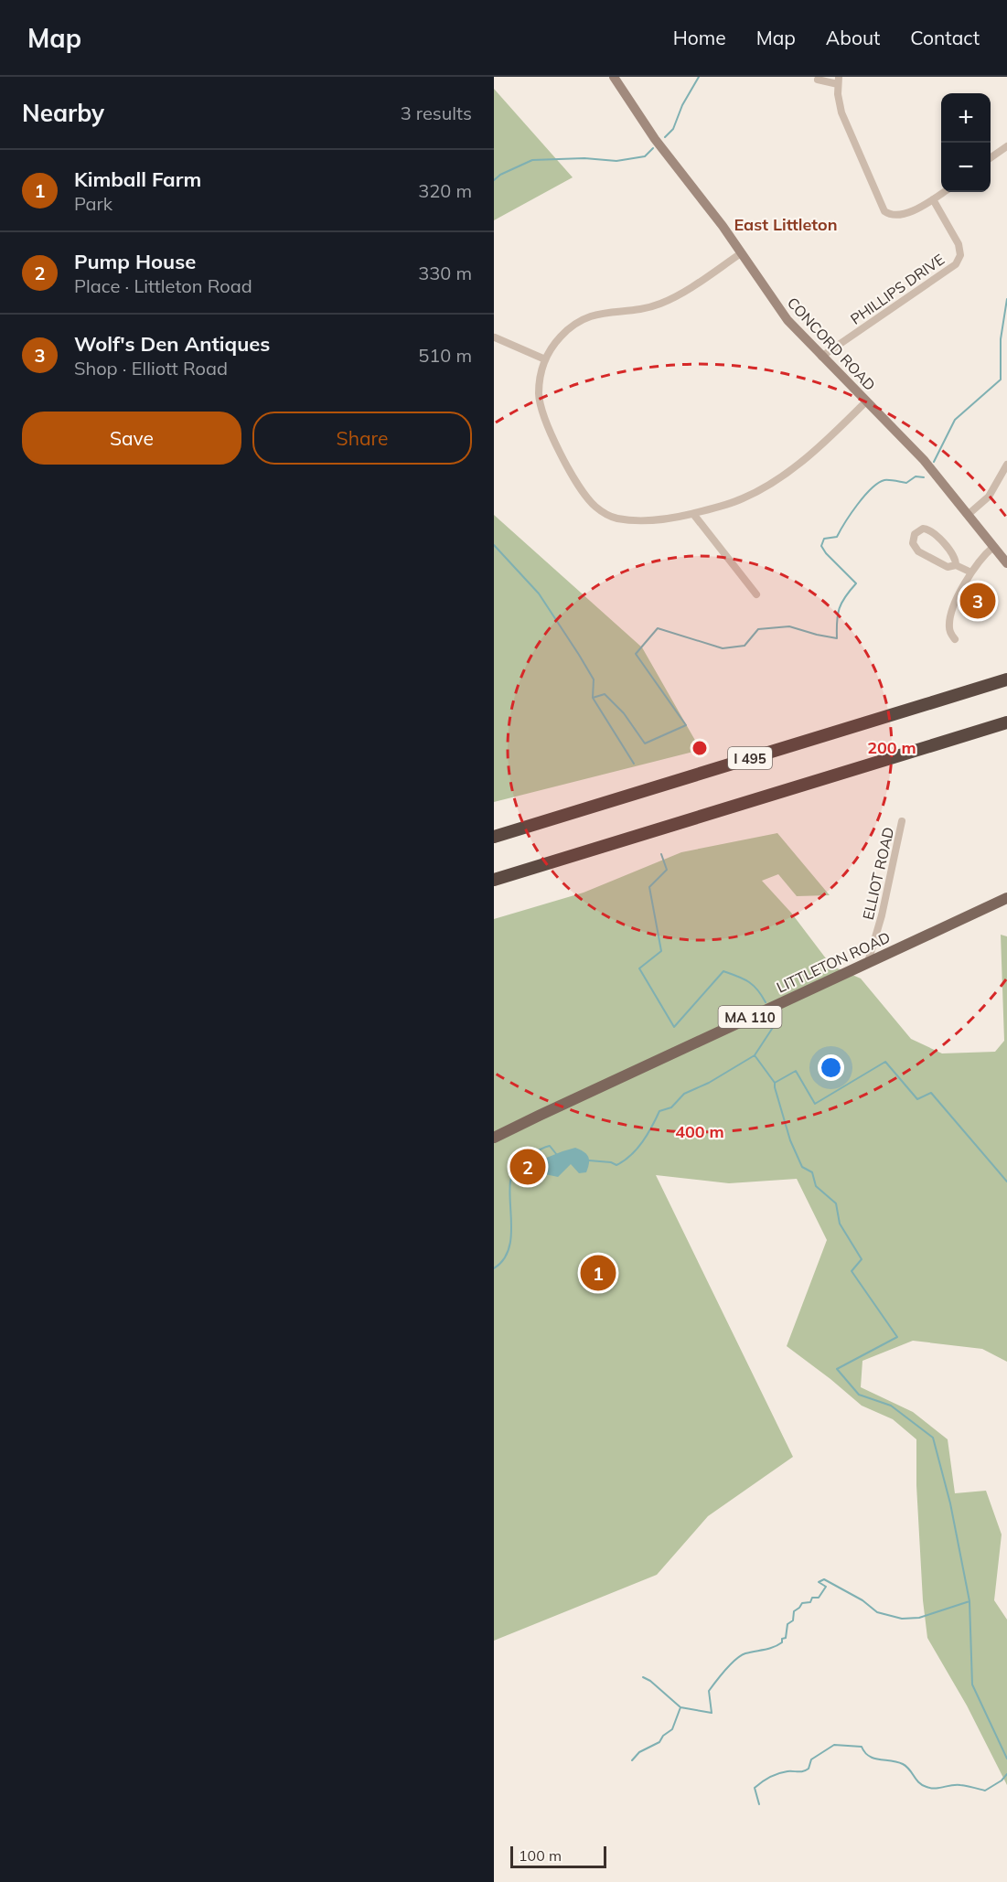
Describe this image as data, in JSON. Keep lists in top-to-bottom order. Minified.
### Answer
{"streets":{"highway":["I 495"],"main road":["CONCORD ROAD","LITTLETON ROAD","MA 110"],"street":["PHILLIPS DRIVE","ELLIOT ROAD"]},"crossings":[["PHILLIPS DRIVE","CONCORD ROAD"],["ELLIOT ROAD","LITTLETON ROAD"]],"districts":["East Littleton"],"scale_bar":"100 m","page":{"header":"Map","nav":["Home","Map","About","Contact"],"heading":["Nearby","3 results"],"map_buttons":["+","−"],"list":[{"mark":"1","name":"Kimball Farm","note":"Park","value":"320 m"},{"mark":"2","name":"Pump House","note":"Place · Littleton Road","value":"330 m"},{"mark":"3","name":"Wolf's Den Antiques","note":"Shop · Elliott Road","value":"510 m"}],"buttons":["Save","Share"],"pins":["3","2","1"],"scale":"100 m"},"rings":["200 m","400 m"]}
